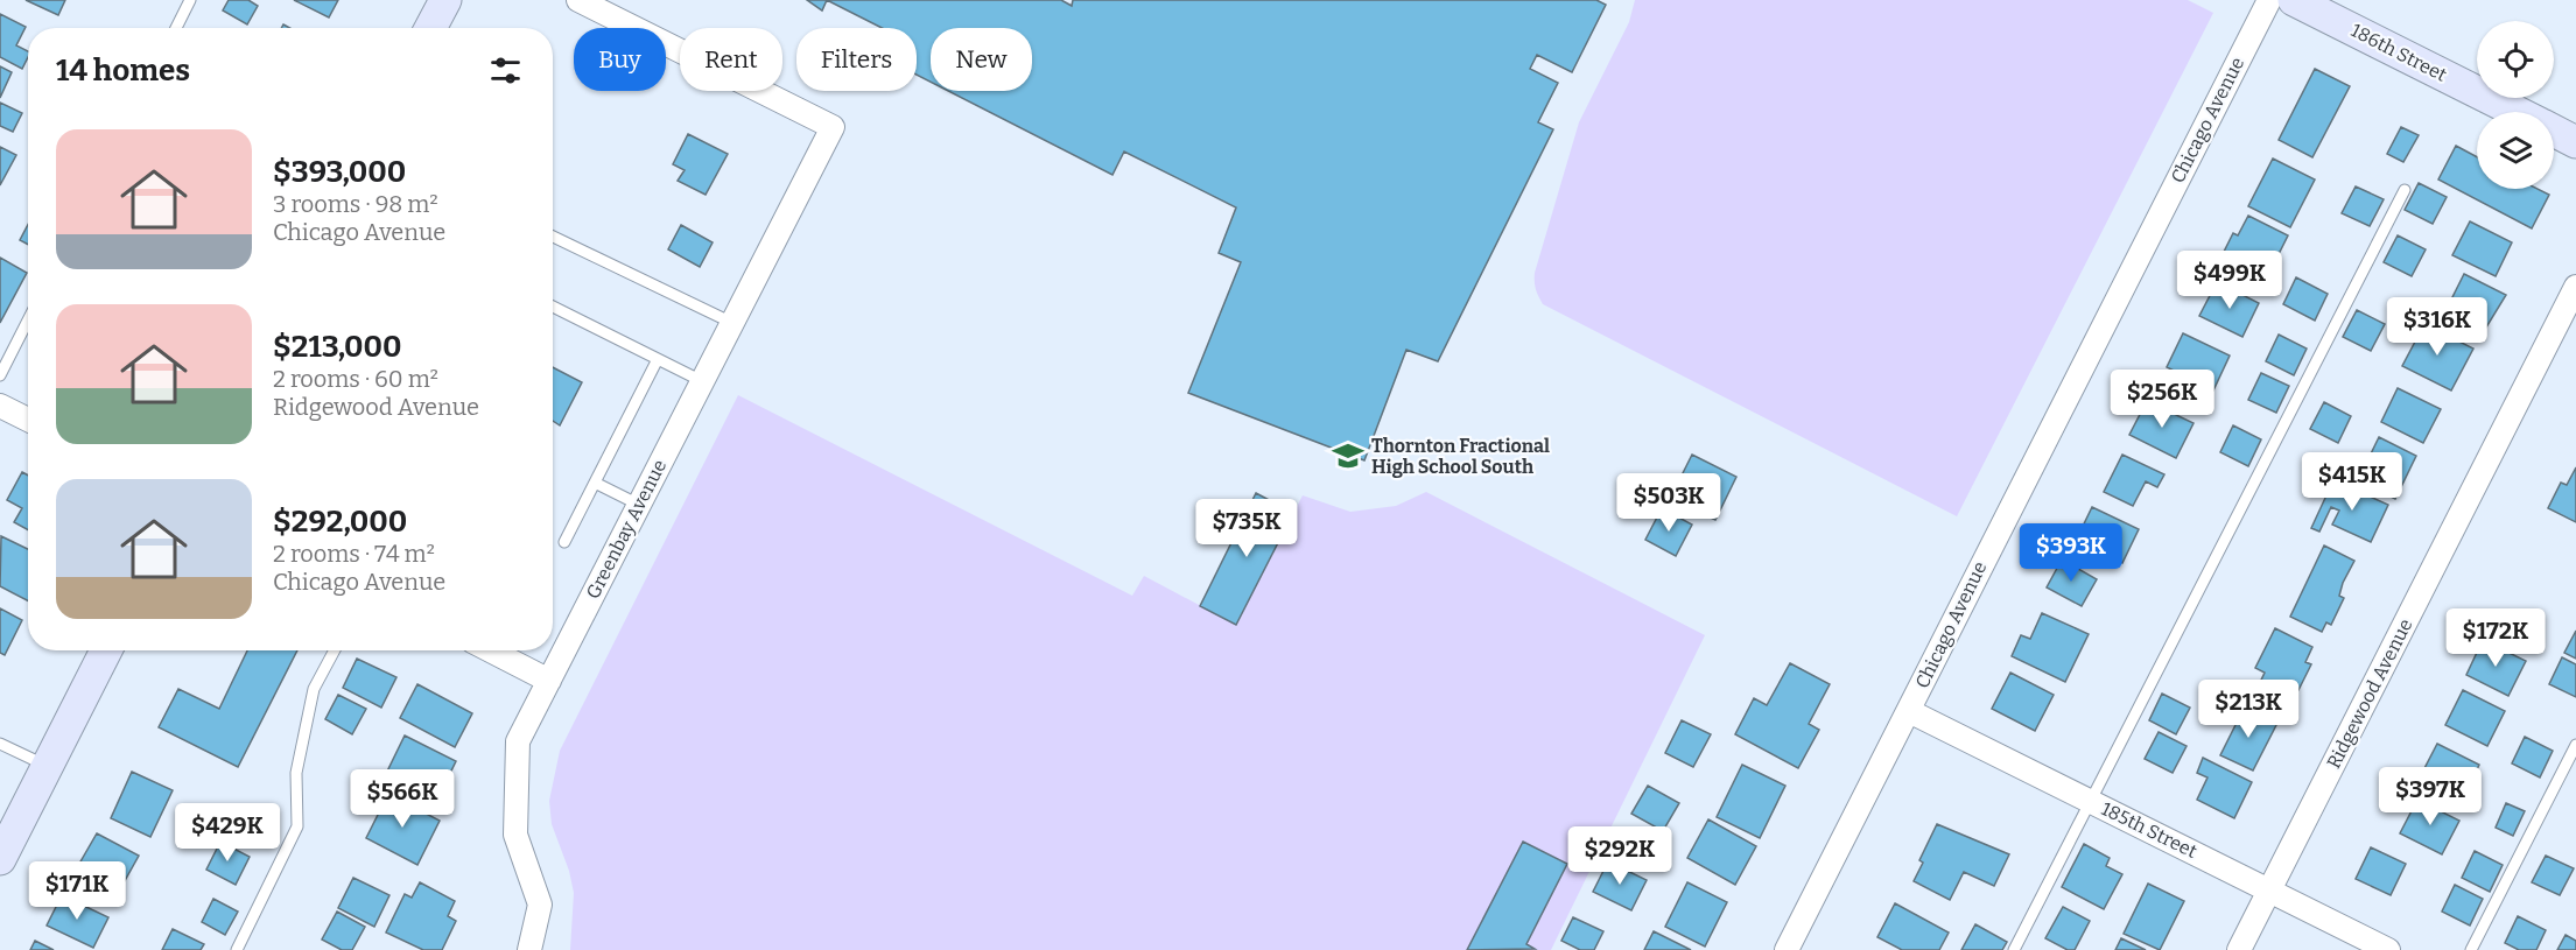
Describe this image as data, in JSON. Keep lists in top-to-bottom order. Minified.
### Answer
{"streets":{"street":["186th Street","Chicago Avenue","Greenbay Avenue","Ridgewood Avenue","185th Street"]},"crossings":[["Chicago Avenue","185th Street"],["Ridgewood Avenue","185th Street"]],"places":{"school or university":["Thornton Fractional High School South"]},"page":{"chip":["Buy","Rent","Filters","New"],"heading":"14 homes","list":[{"name":"$393,000","note":"3 rooms · 98 m² · Chicago Avenue"},{"name":"$213,000","note":"2 rooms · 60 m² · Ridgewood Avenue"},{"name":"$292,000","note":"2 rooms · 74 m² · Chicago Avenue"}],"price":["$499K","$316K","$256K","$415K","$503K","$735K","$393K","$172K","$213K","$397K","$566K","$429K","$292K","$171K"]}}
